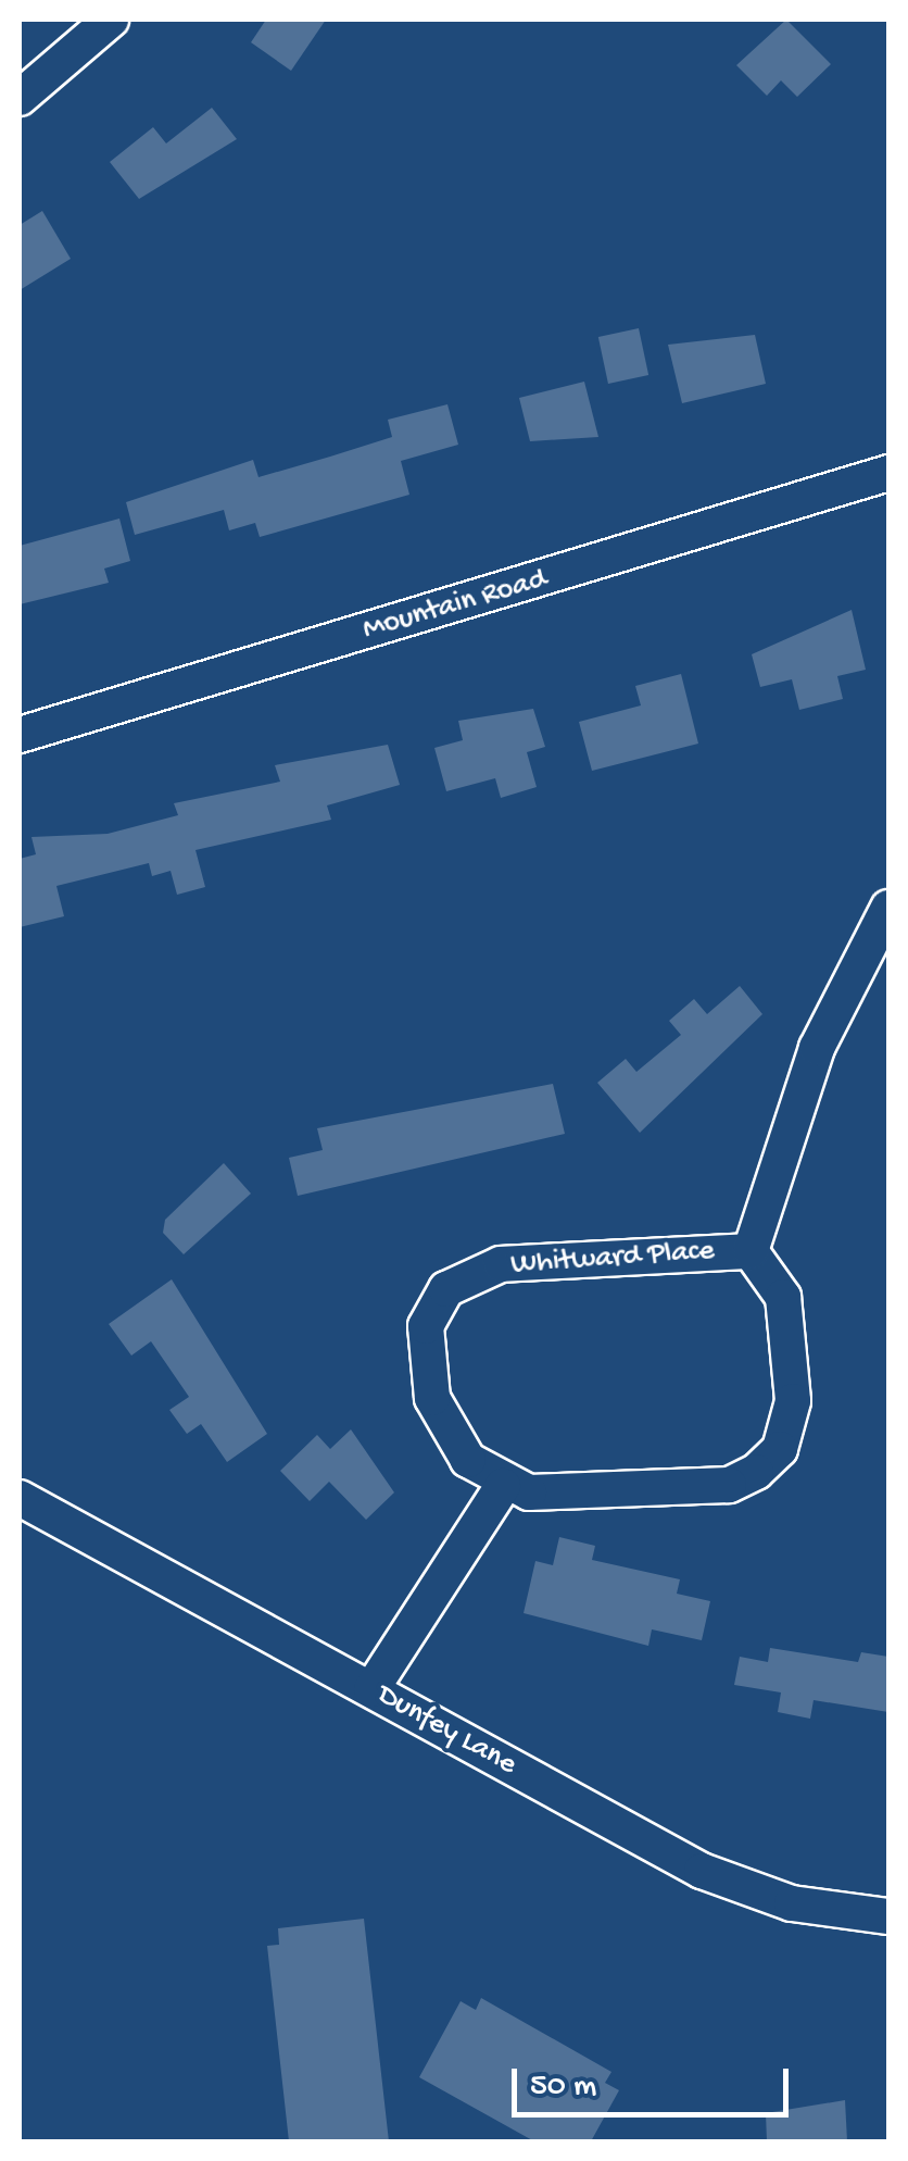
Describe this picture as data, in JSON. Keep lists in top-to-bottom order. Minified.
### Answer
{"streets":{"street":["Mountain Road","Whitward Place","Dunfey Lane"]},"scale_bar":"50 m"}
